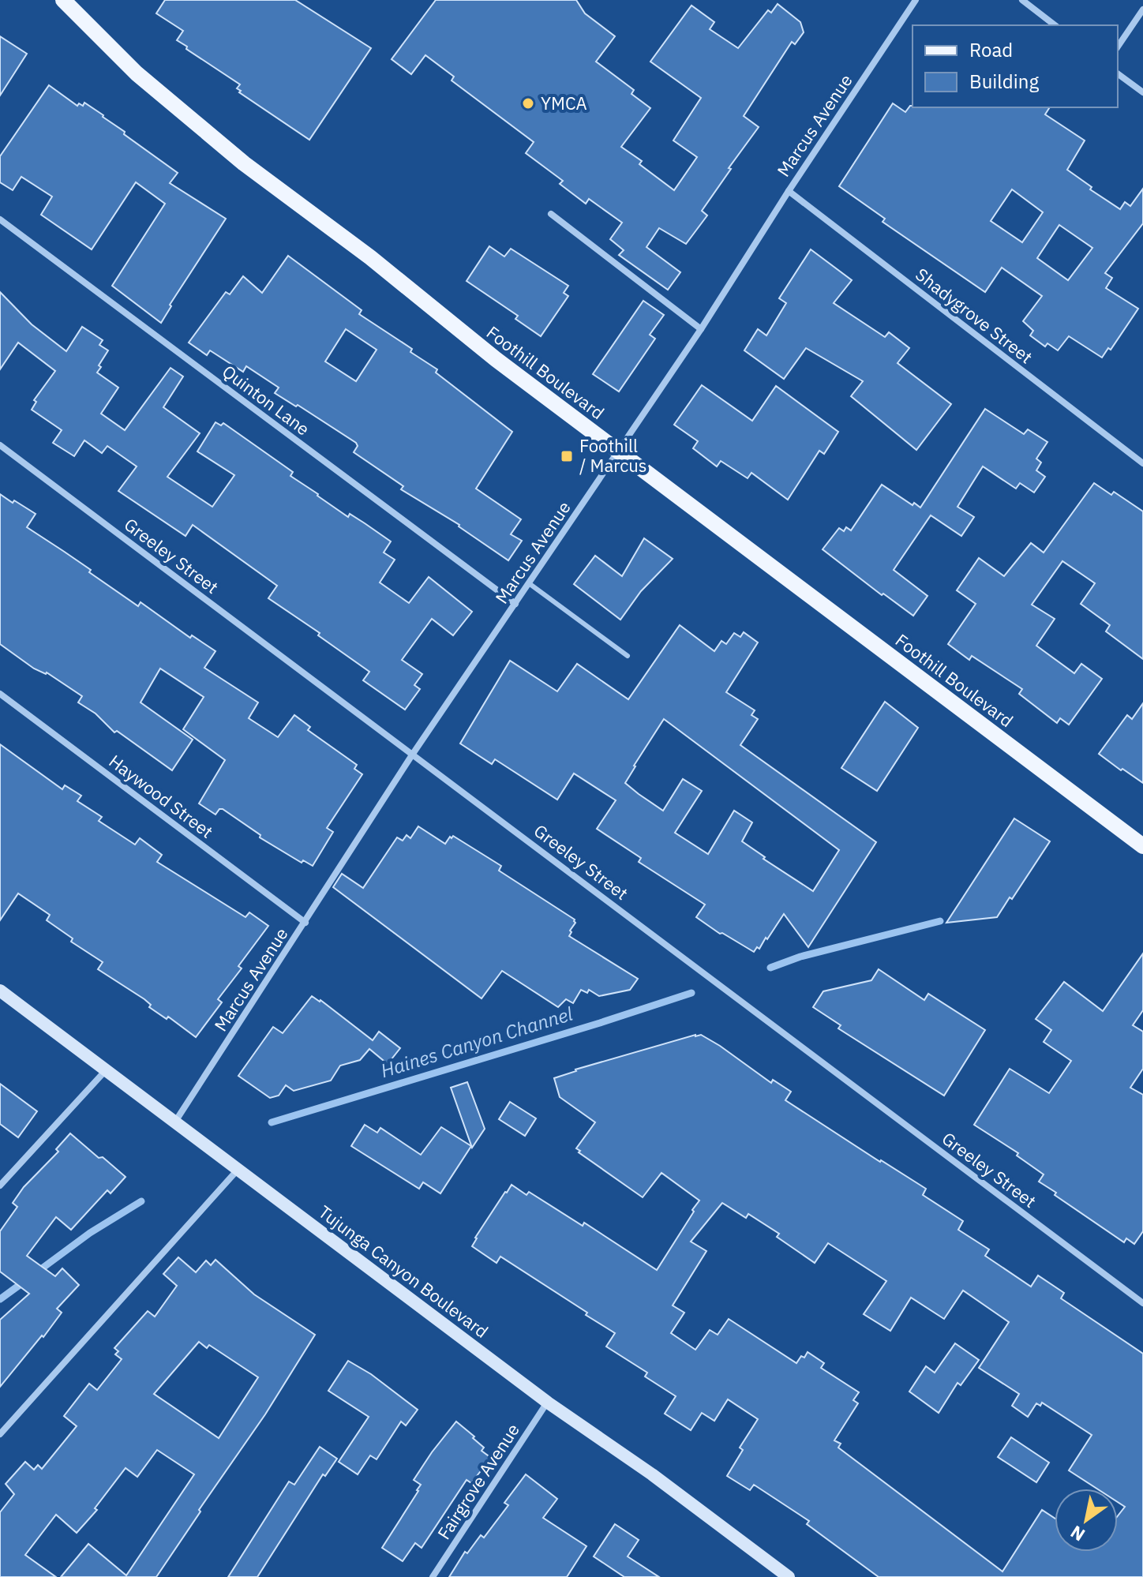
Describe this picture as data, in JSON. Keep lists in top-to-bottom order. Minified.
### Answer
{"streets":{"main road":["Foothill Boulevard","Tujunga Canyon Boulevard"],"street":["Marcus Avenue","Shadygrove Street","Quinton Lane","Greeley Street","Haywood Street","Fairgrove Avenue"]},"crossings":[["Marcus Avenue","Shadygrove Street"],["Marcus Avenue","Foothill Boulevard"],["Marcus Avenue","Quinton Lane"],["Marcus Avenue","Greeley Street"],["Marcus Avenue","Haywood Street"],["Marcus Avenue","Tujunga Canyon Boulevard"],["Tujunga Canyon Boulevard","Fairgrove Avenue"]],"water":["Haines Canyon Channel"],"places":{"other":["YMCA"],"transit":["Foothill / Marcus"]},"legend":["Road","Building"],"north":"bottom left"}
